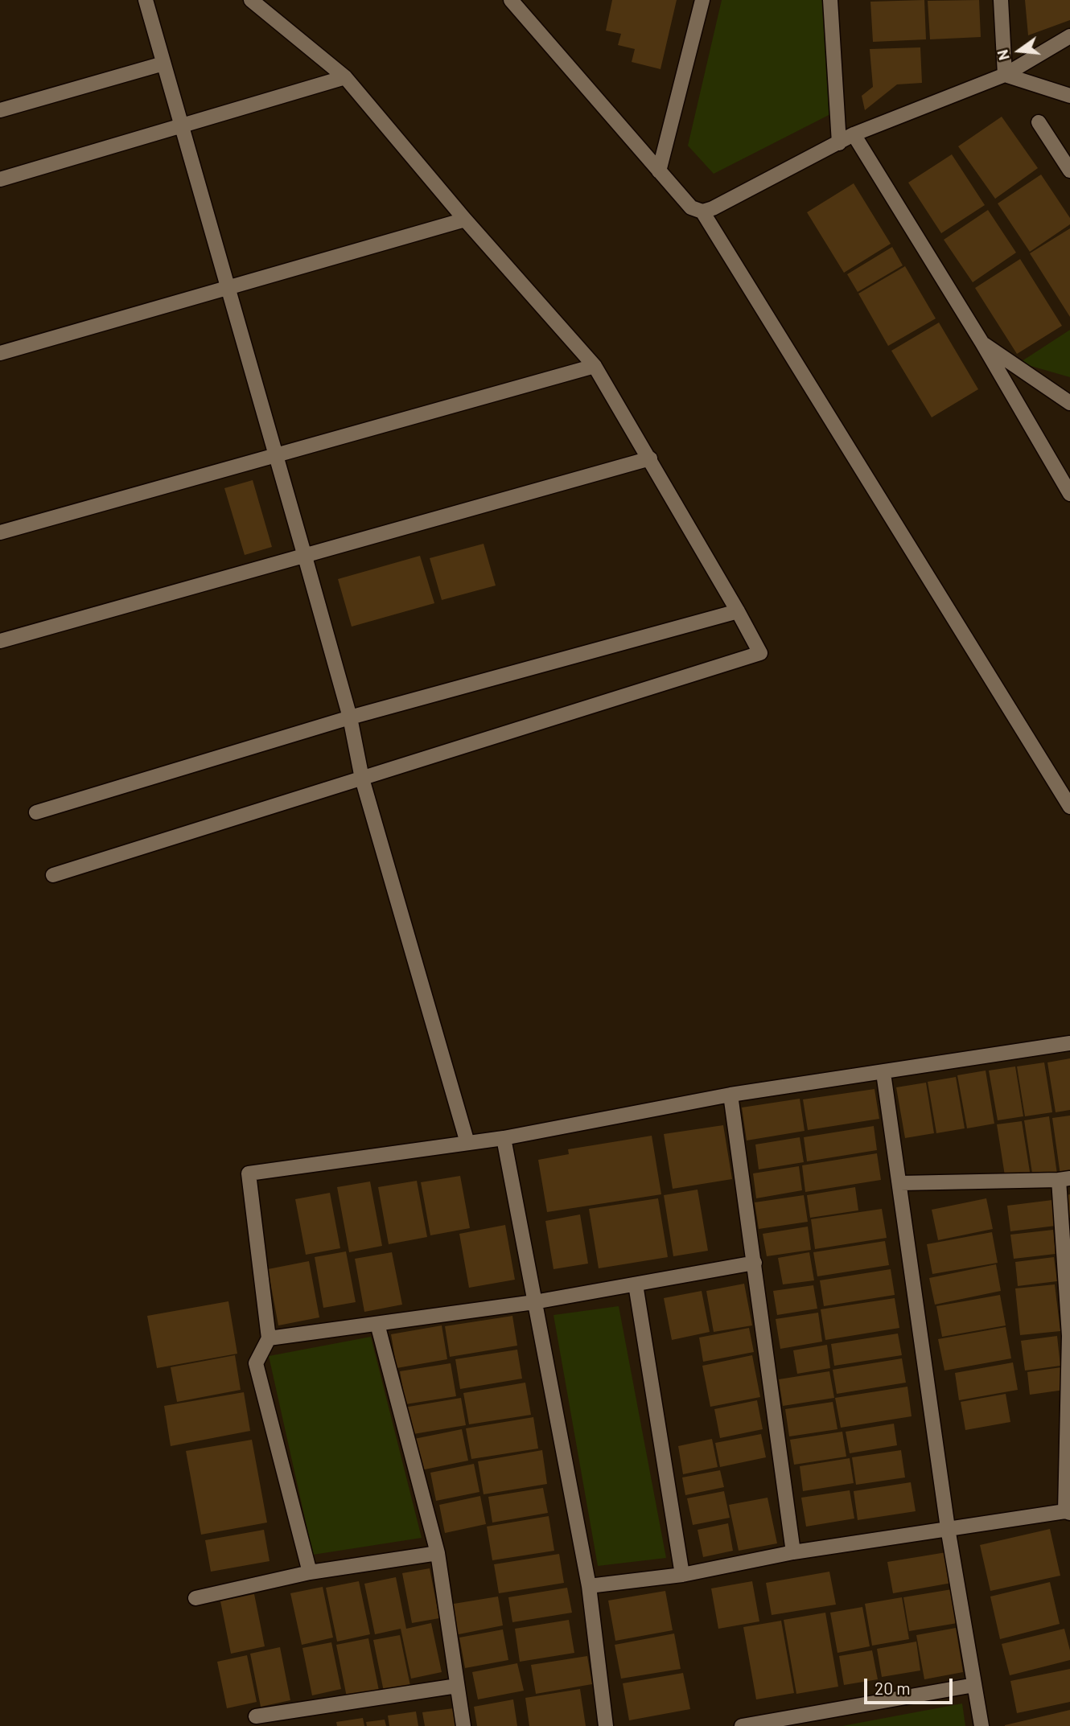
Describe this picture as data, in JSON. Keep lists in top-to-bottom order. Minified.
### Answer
{"scale_bar":"20 m","north":"left"}
